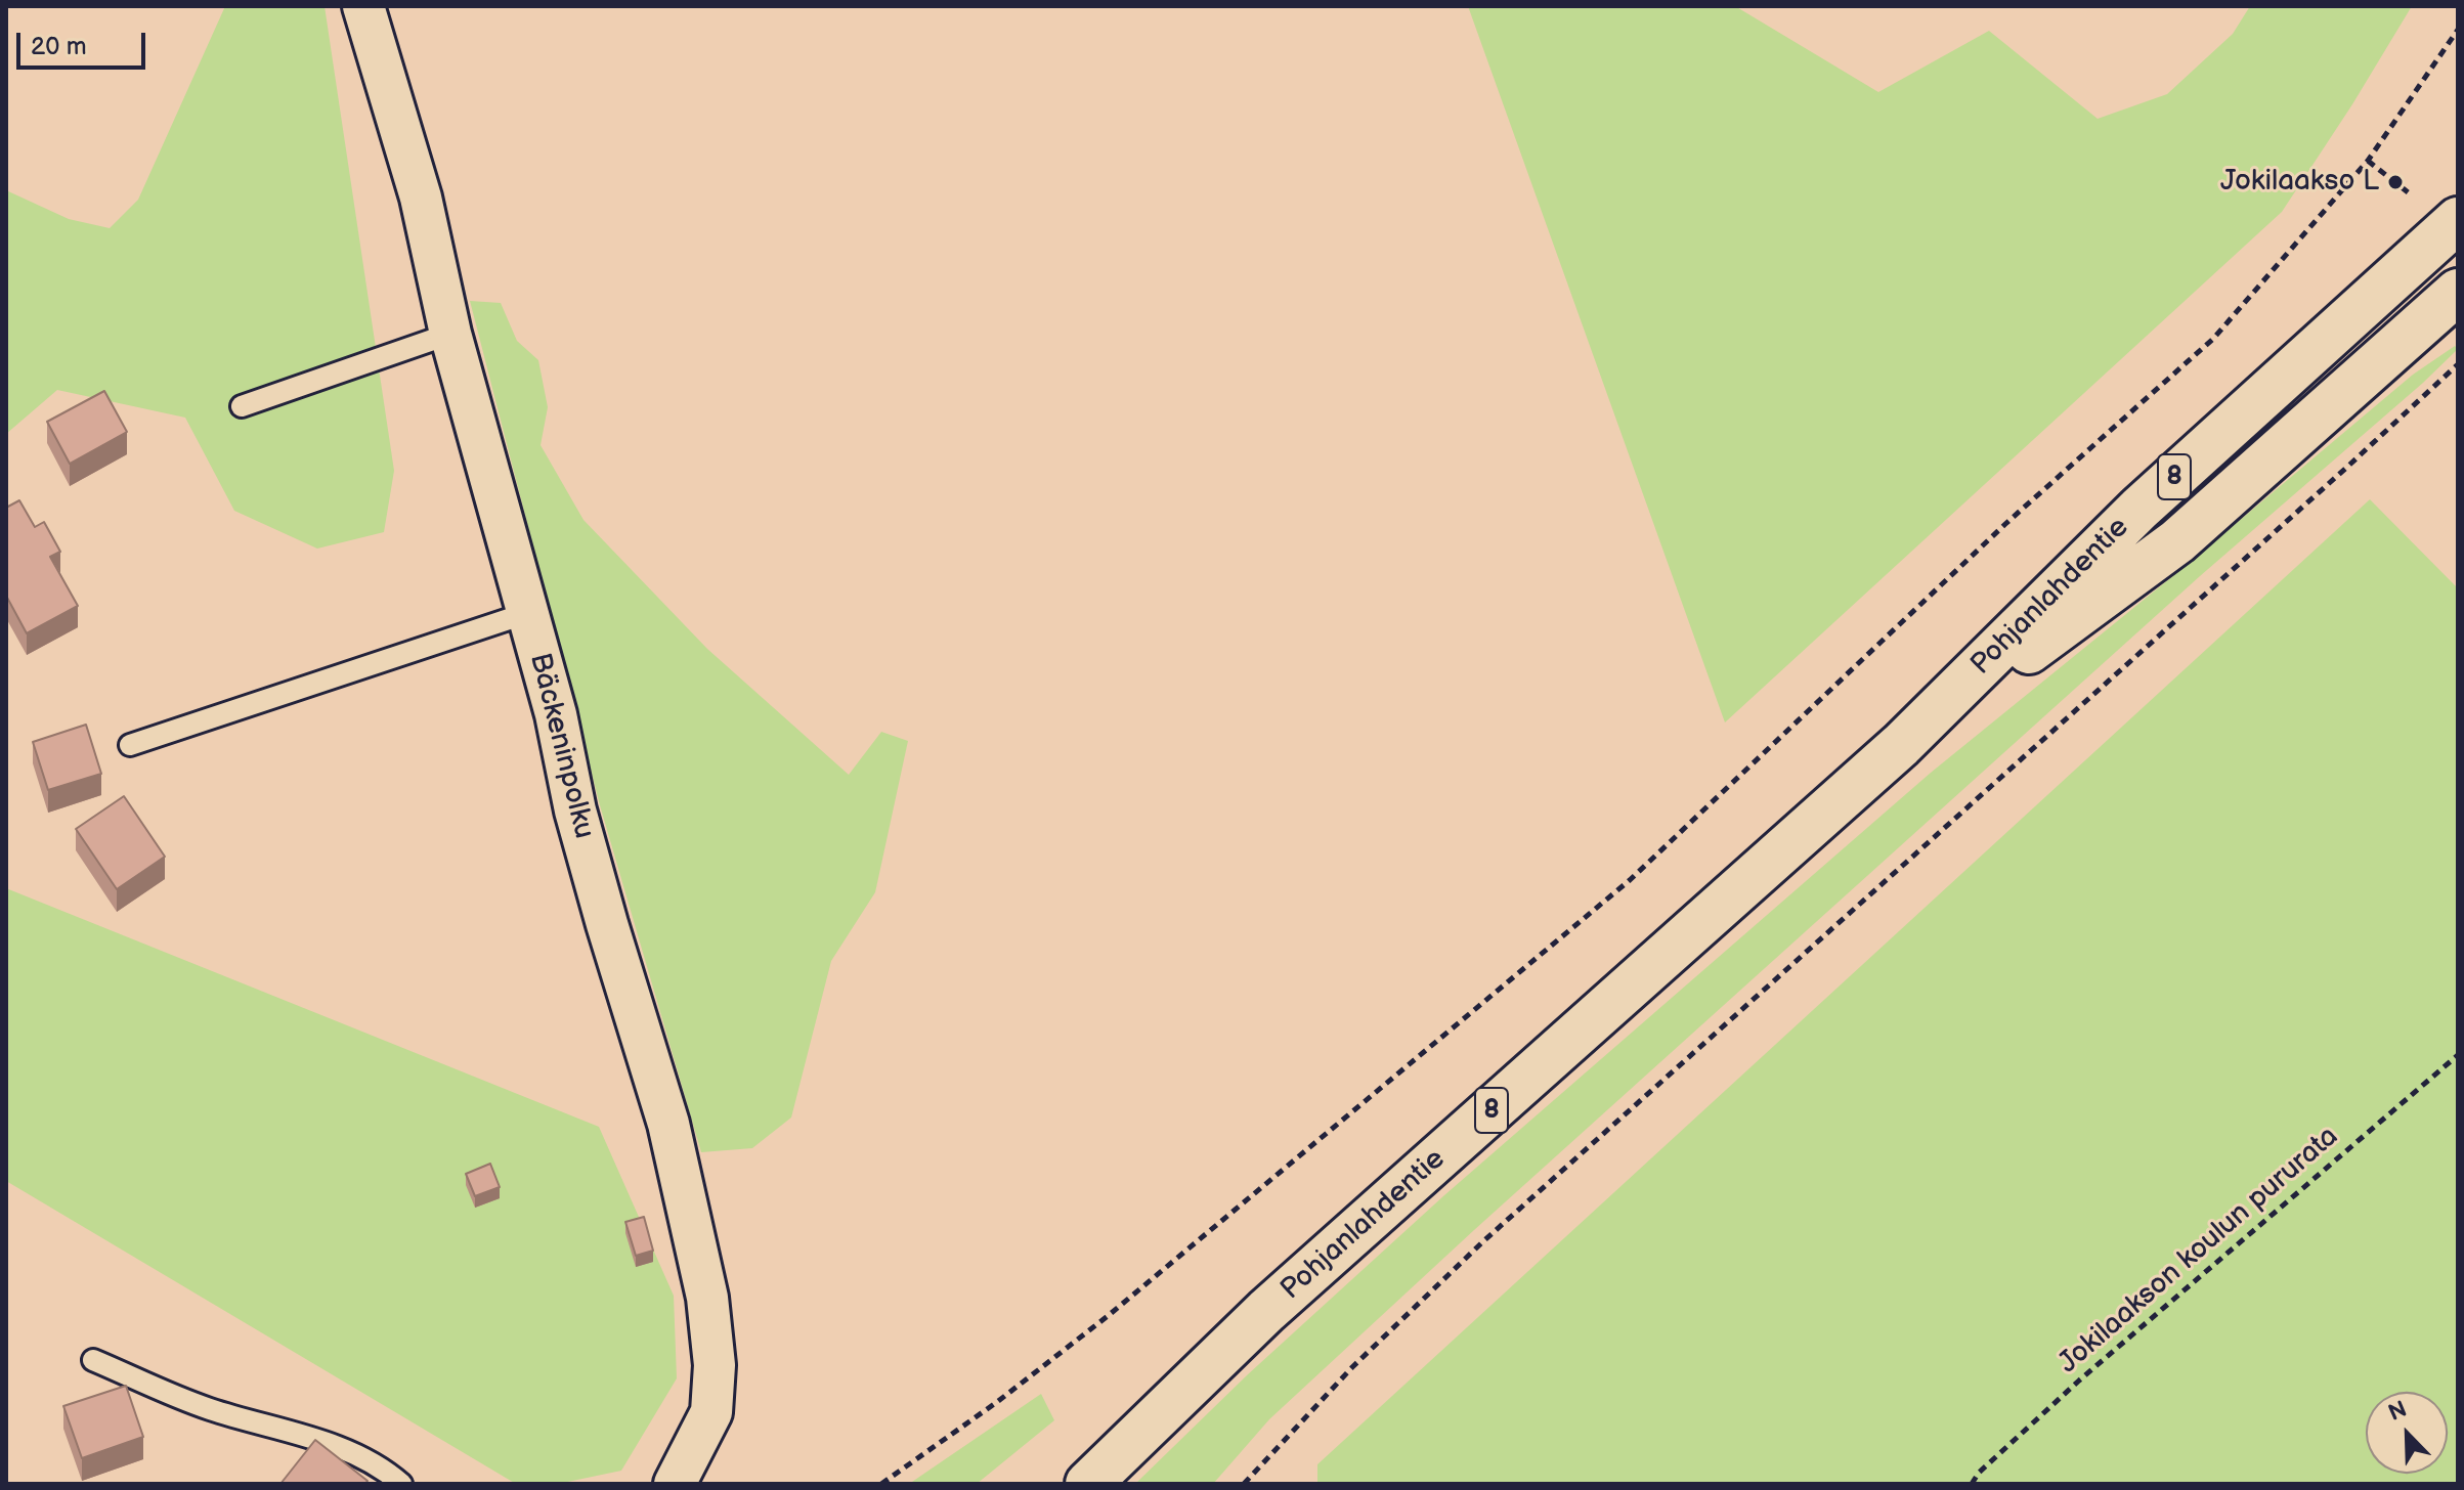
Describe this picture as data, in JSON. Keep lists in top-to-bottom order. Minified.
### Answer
{"streets":{"highway":["8","Pohjanlahdentie"],"street":["Bäckeninpolku"],"path":["Jokilaakson koulun pururata"]},"places":["Jokilaakso L"],"scale_bar":"20 m","north":"top left"}
